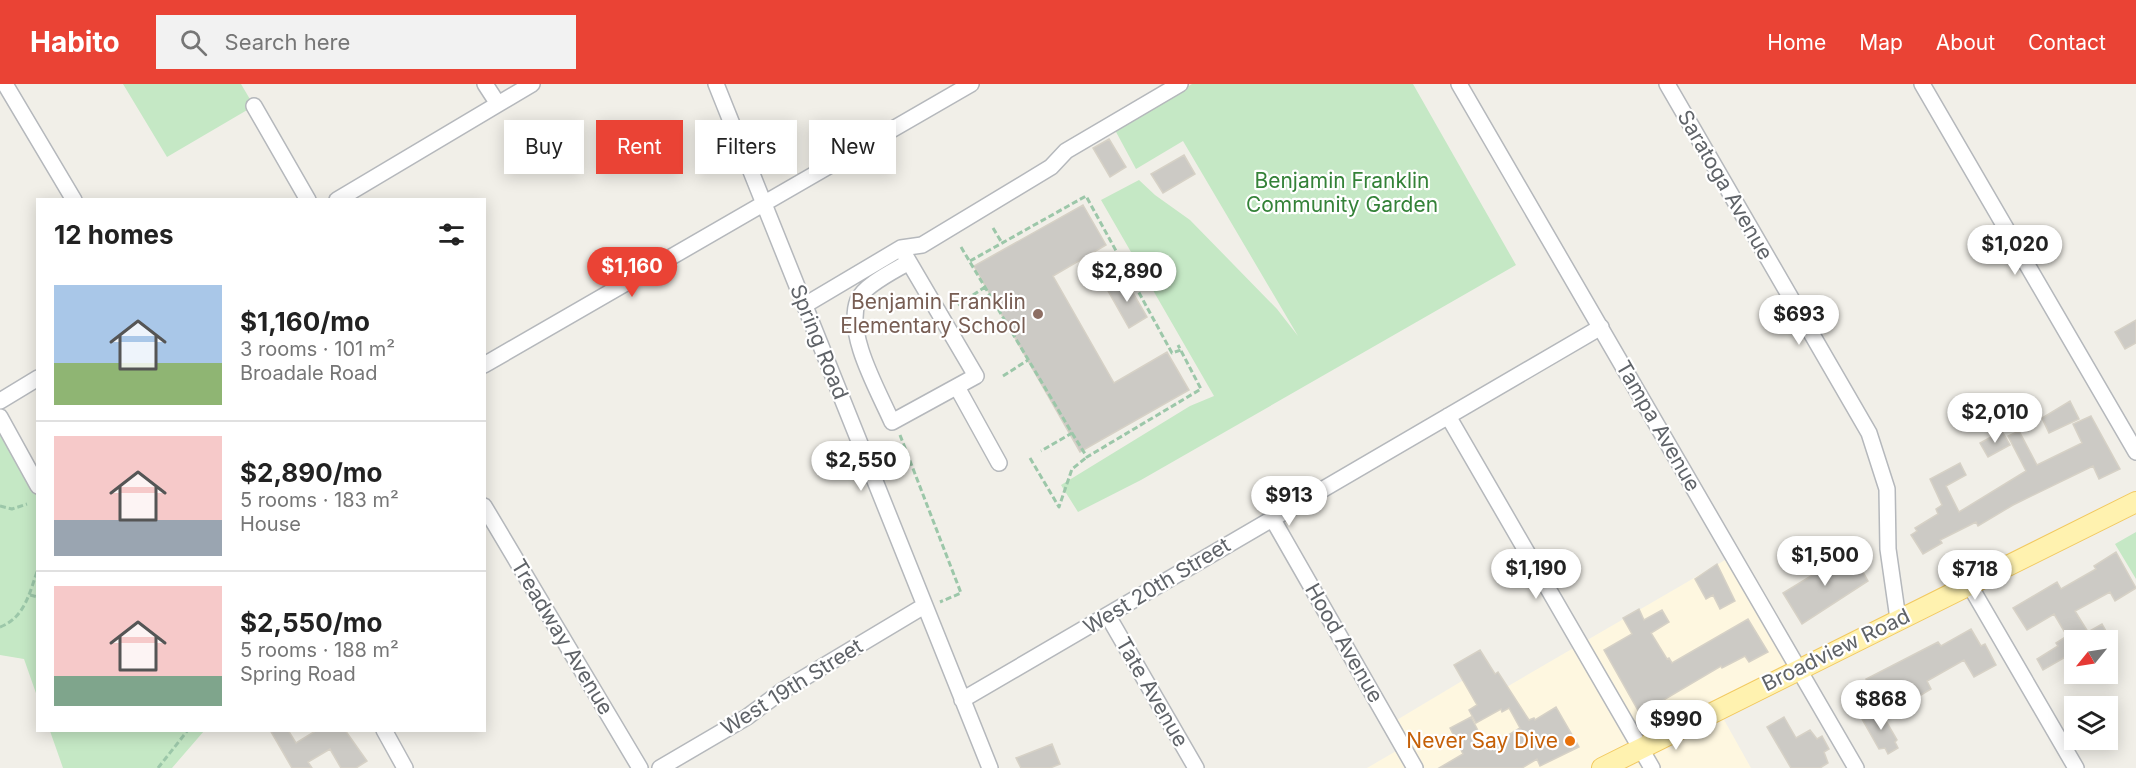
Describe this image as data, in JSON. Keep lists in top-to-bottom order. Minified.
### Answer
{"streets":{"main road":["Broadview Road"],"street":["Saratoga Avenue","Spring Road","Tampa Avenue","West 20th Street","Treadway Avenue","Hood Avenue","West 19th Street","Tate Avenue"]},"crossings":[["Saratoga Avenue","Broadview Road"],["Spring Road","West 20th Street"],["Spring Road","West 19th Street"],["Tampa Avenue","West 20th Street"],["Tampa Avenue","Broadview Road"],["West 20th Street","Hood Avenue"],["West 20th Street","Tate Avenue"]],"parks":["Benjamin Franklin Community Garden"],"places":["Benjamin Franklin Elementary School","Never Say Dive"],"north":"bottom left","page":{"header":"Habito","search":"Search here","nav":["Home","Map","About","Contact"],"chip":["Buy","Rent","Filters","New"],"heading":"12 homes","price":["$1,020","$1,160","$2,890","$693","$2,010","$2,550","$913","$1,500","$1,190","$718","$868","$990"],"list":[{"name":"$1,160/mo","note":"3 rooms · 101 m² · Broadale Road"},{"name":"$2,890/mo","note":"5 rooms · 183 m² · House"},{"name":"$2,550/mo","note":"5 rooms · 188 m² · Spring Road"}]}}
